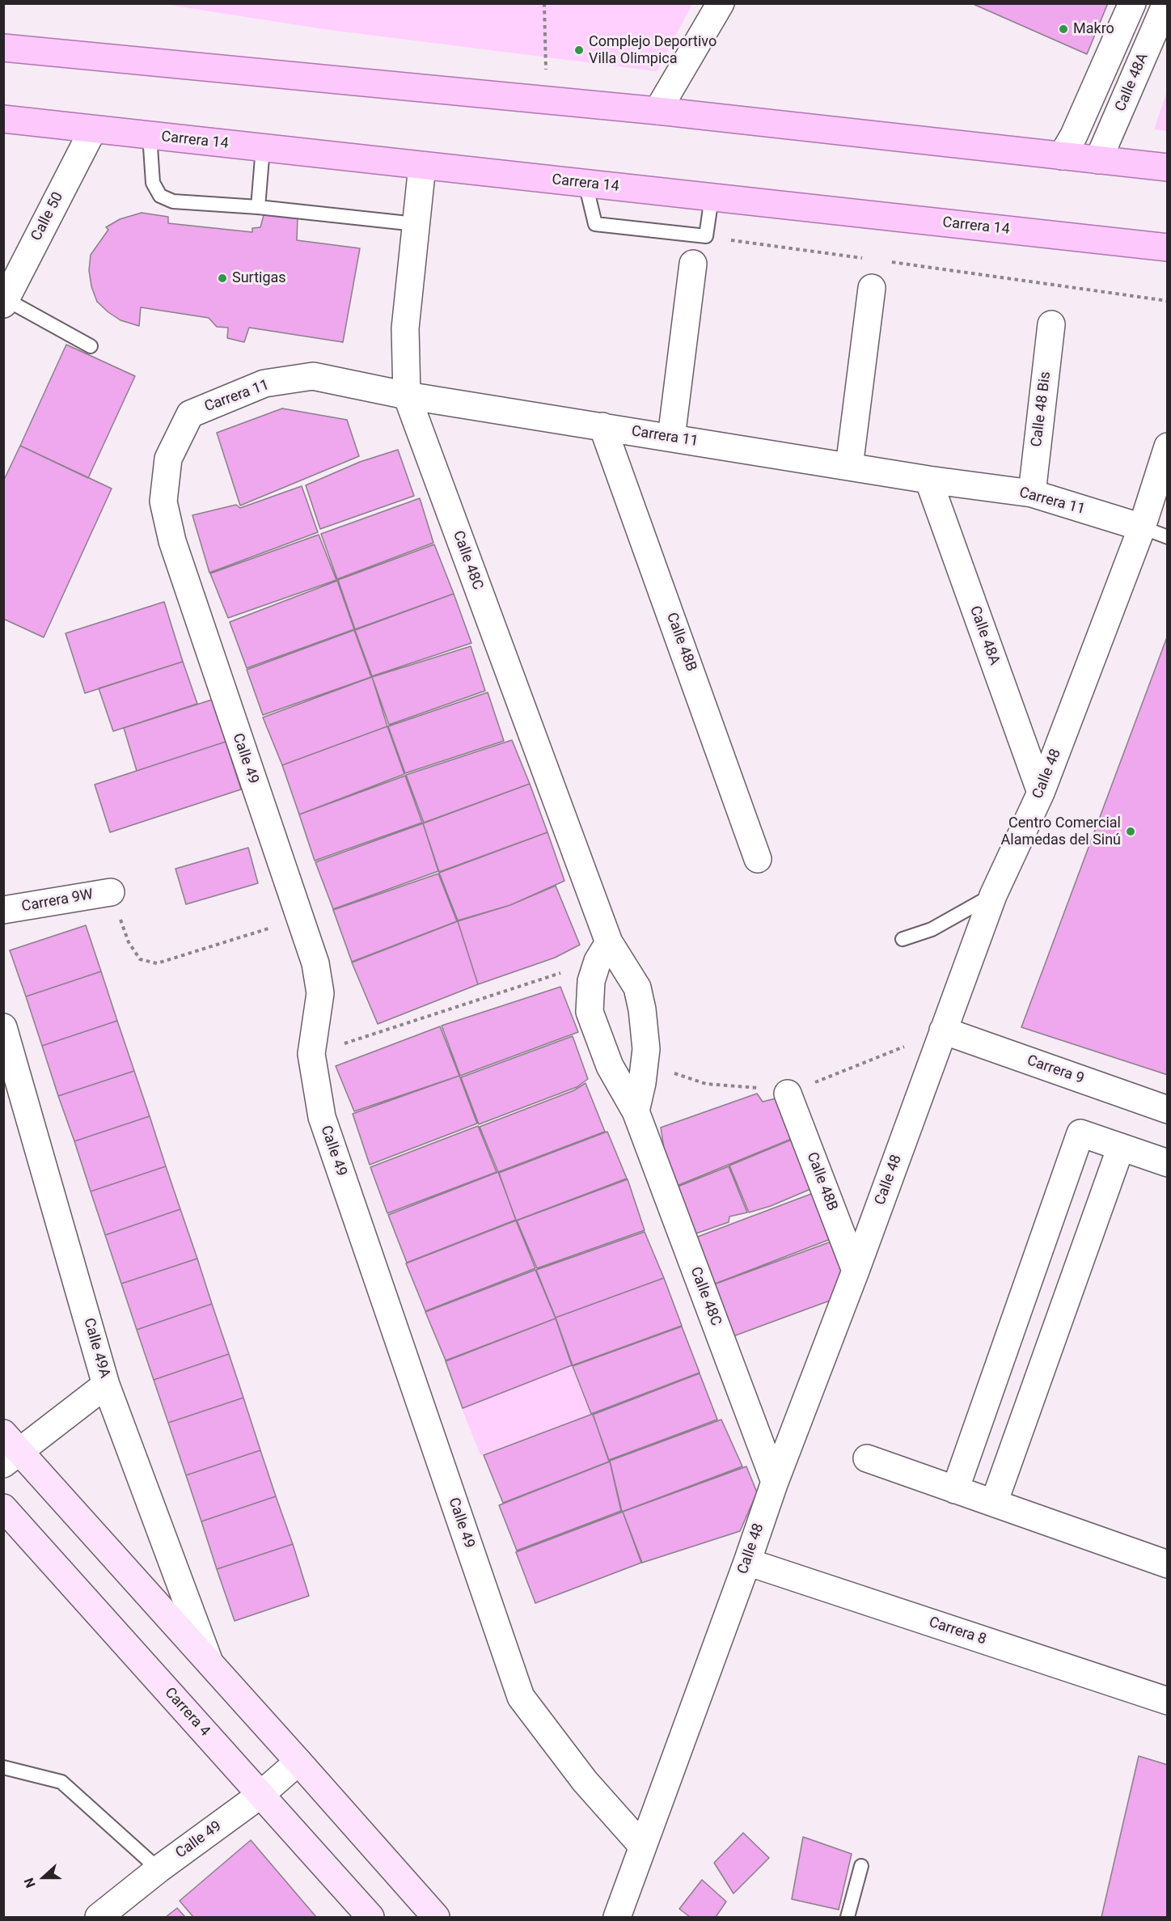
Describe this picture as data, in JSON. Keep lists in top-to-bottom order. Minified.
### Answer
{"streets":{"main road":["Carrera 14"],"street":["Calle 48A","Calle 50","Carrera 11","Calle 48 Bis","Calle 48C","Calle 48B","Calle 49","Calle 48","Carrera 9W","Carrera 9","Calle 49A","Carrera 8","Carrera 4"]},"crossings":[["Calle 48A","Carrera 11"],["Calle 48A","Calle 48"],["Carrera 14","Calle 50"],["Carrera 14","Calle 48C"],["Carrera 11","Calle 48 Bis"],["Carrera 11","Calle 48C"],["Carrera 11","Calle 48B"],["Carrera 11","Calle 49"],["Carrera 11","Calle 48"],["Calle 48C","Calle 48"],["Calle 48B","Calle 48"],["Calle 49","Calle 48"],["Calle 49","Carrera 4"],["Calle 48","Carrera 9"],["Calle 48","Carrera 8"]],"places":["Makro","Complejo Deportivo Villa Olimpica","Surtigas","Centro Comercial Alamedas del Sinú"],"north":"left"}
